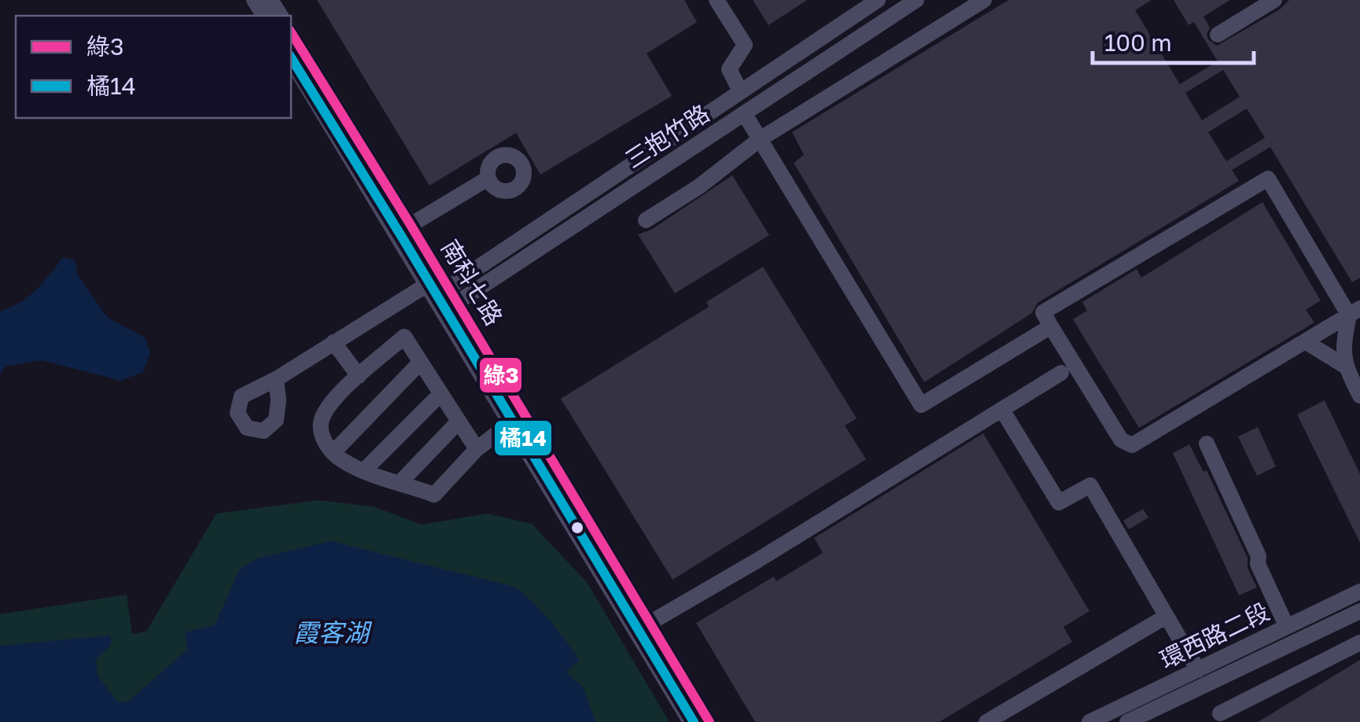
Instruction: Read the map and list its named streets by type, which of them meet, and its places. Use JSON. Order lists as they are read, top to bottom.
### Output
{
  "streets": {
    "street": ["三抱竹路", "南科七路", "環西路二段"]
  },
  "crossings": [
    ["三抱竹路", "南科七路"]
  ],
  "water": ["霞客湖"],
  "lines": ["transit line 綠3", "transit line 橘14"],
  "legend": ["綠3", "橘14"],
  "scale_bar": "100 m"
}
